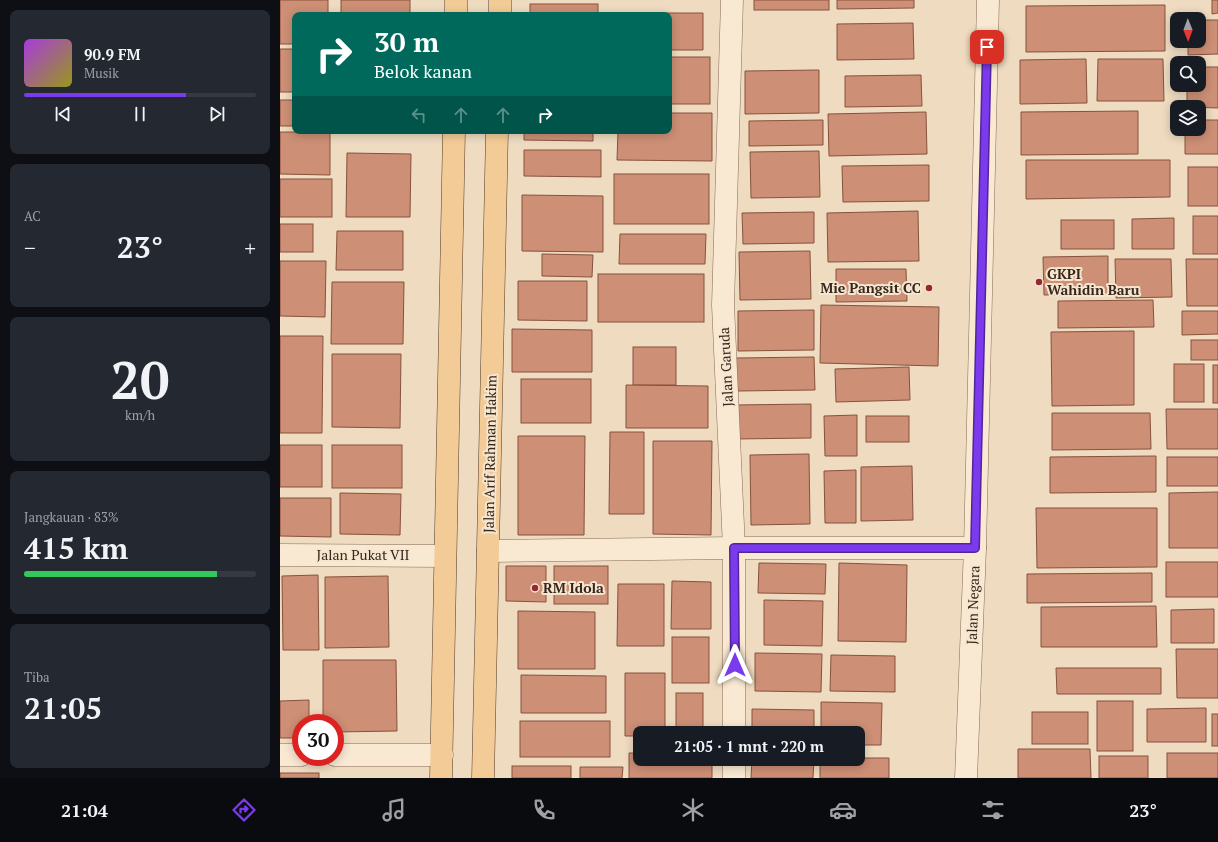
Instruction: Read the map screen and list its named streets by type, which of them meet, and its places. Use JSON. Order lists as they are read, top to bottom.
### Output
{
  "streets": {
    "main road": ["Jalan Arif Rahman Hakim"],
    "street": ["Jalan Garuda", "Jalan Pukat VII", "Jalan Negara"]
  },
  "places": ["GKPI Wahidin Baru", "Mie Pangsit CC", "RM Idola"],
  "north": "bottom",
  "page": {
    "turn": ["30 m", "Belok kanan"],
    "song": ["90.9 FM", "Musik"],
    "tile": [
      "AC",
      ["20", "km/h"],
      ["Jangkauan · 83%", "415 km"],
      ["Tiba", "21:05"]
    ],
    "heat": ["−", "23°", "+"],
    "limit": "30",
    "trip": "21:05 · 1 mnt · 220 m",
    "tabs": ["21:04", "23°"]
  }
}
